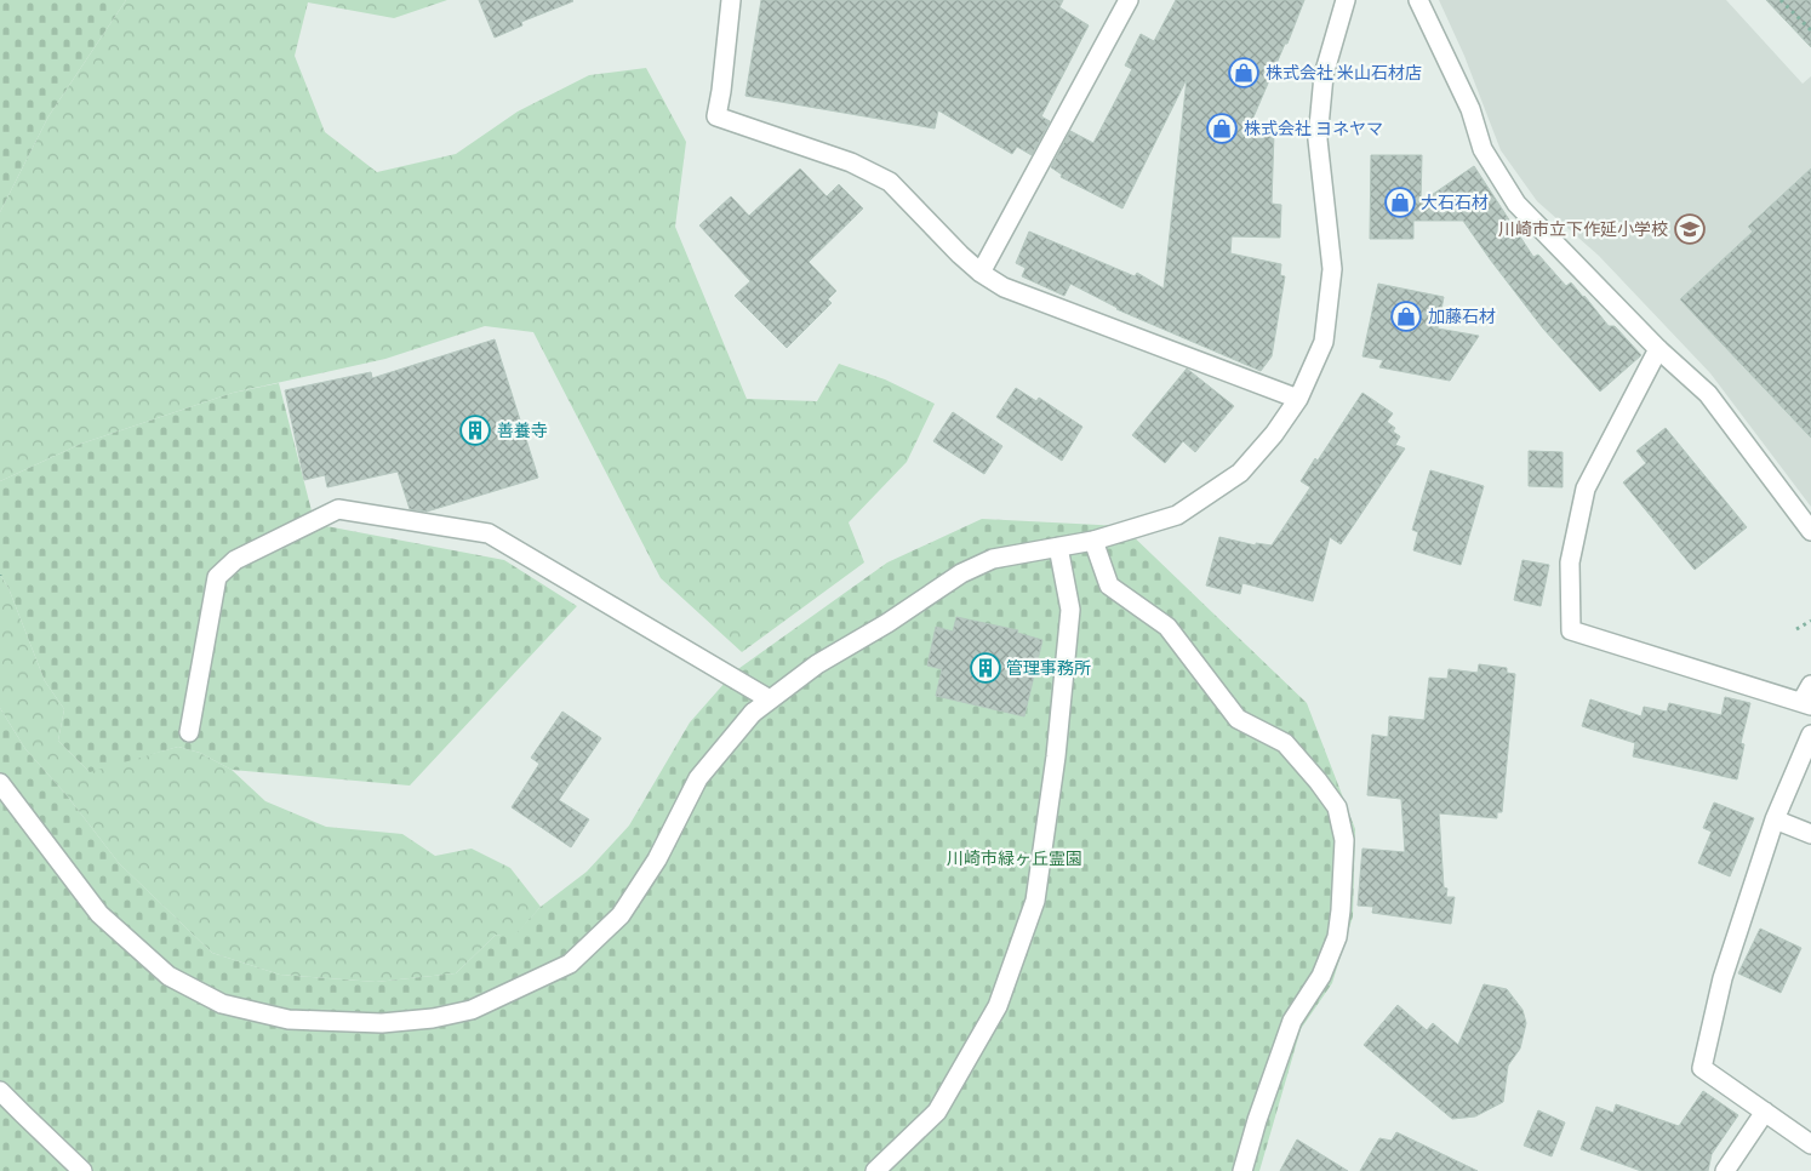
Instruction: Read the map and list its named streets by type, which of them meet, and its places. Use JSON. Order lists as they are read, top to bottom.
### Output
{
  "parks": ["川崎市緑ヶ丘霊園"],
  "places": {
    "shop": [
      "株式会社 米山石材店",
      "株式会社 ヨネヤマ",
      "大石石材",
      "加藤石材"
    ],
    "school or university": ["川崎市立下作延小学校"],
    "building": ["善養寺", "管理事務所"]
  }
}
